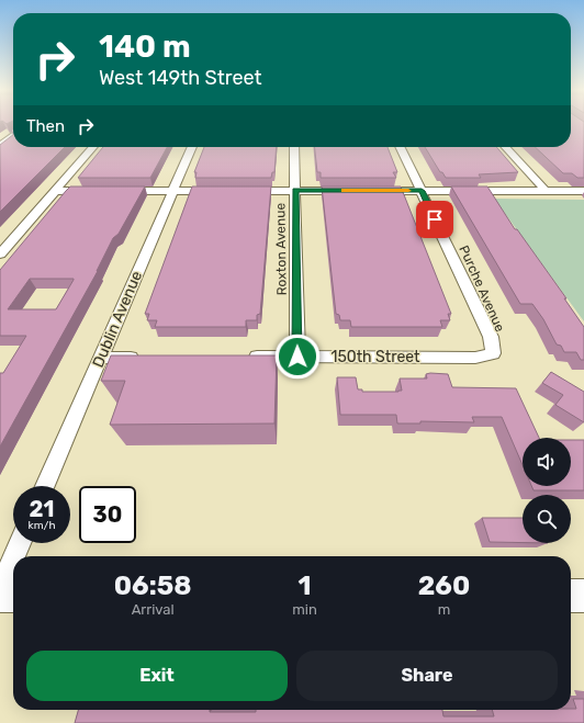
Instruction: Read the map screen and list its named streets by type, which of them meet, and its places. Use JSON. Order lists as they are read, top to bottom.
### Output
{
  "streets": {
    "street": [
      "Roxton Avenue",
      "Purche Avenue",
      "Dublin Avenue",
      "150th Street"
    ]
  },
  "crossings": [
    ["Roxton Avenue", "150th Street"],
    ["Purche Avenue", "150th Street"]
  ],
  "page": {
    "turn": ["140 m", "West 149th Street"],
    "then": "Then",
    "speed": "21 km/h",
    "limit": "30",
    "eta": [
      "06:58",
      "Arrival",
      "1",
      "min",
      "260",
      "m"
    ],
    "buttons": ["Exit", "Share"]
  }
}
